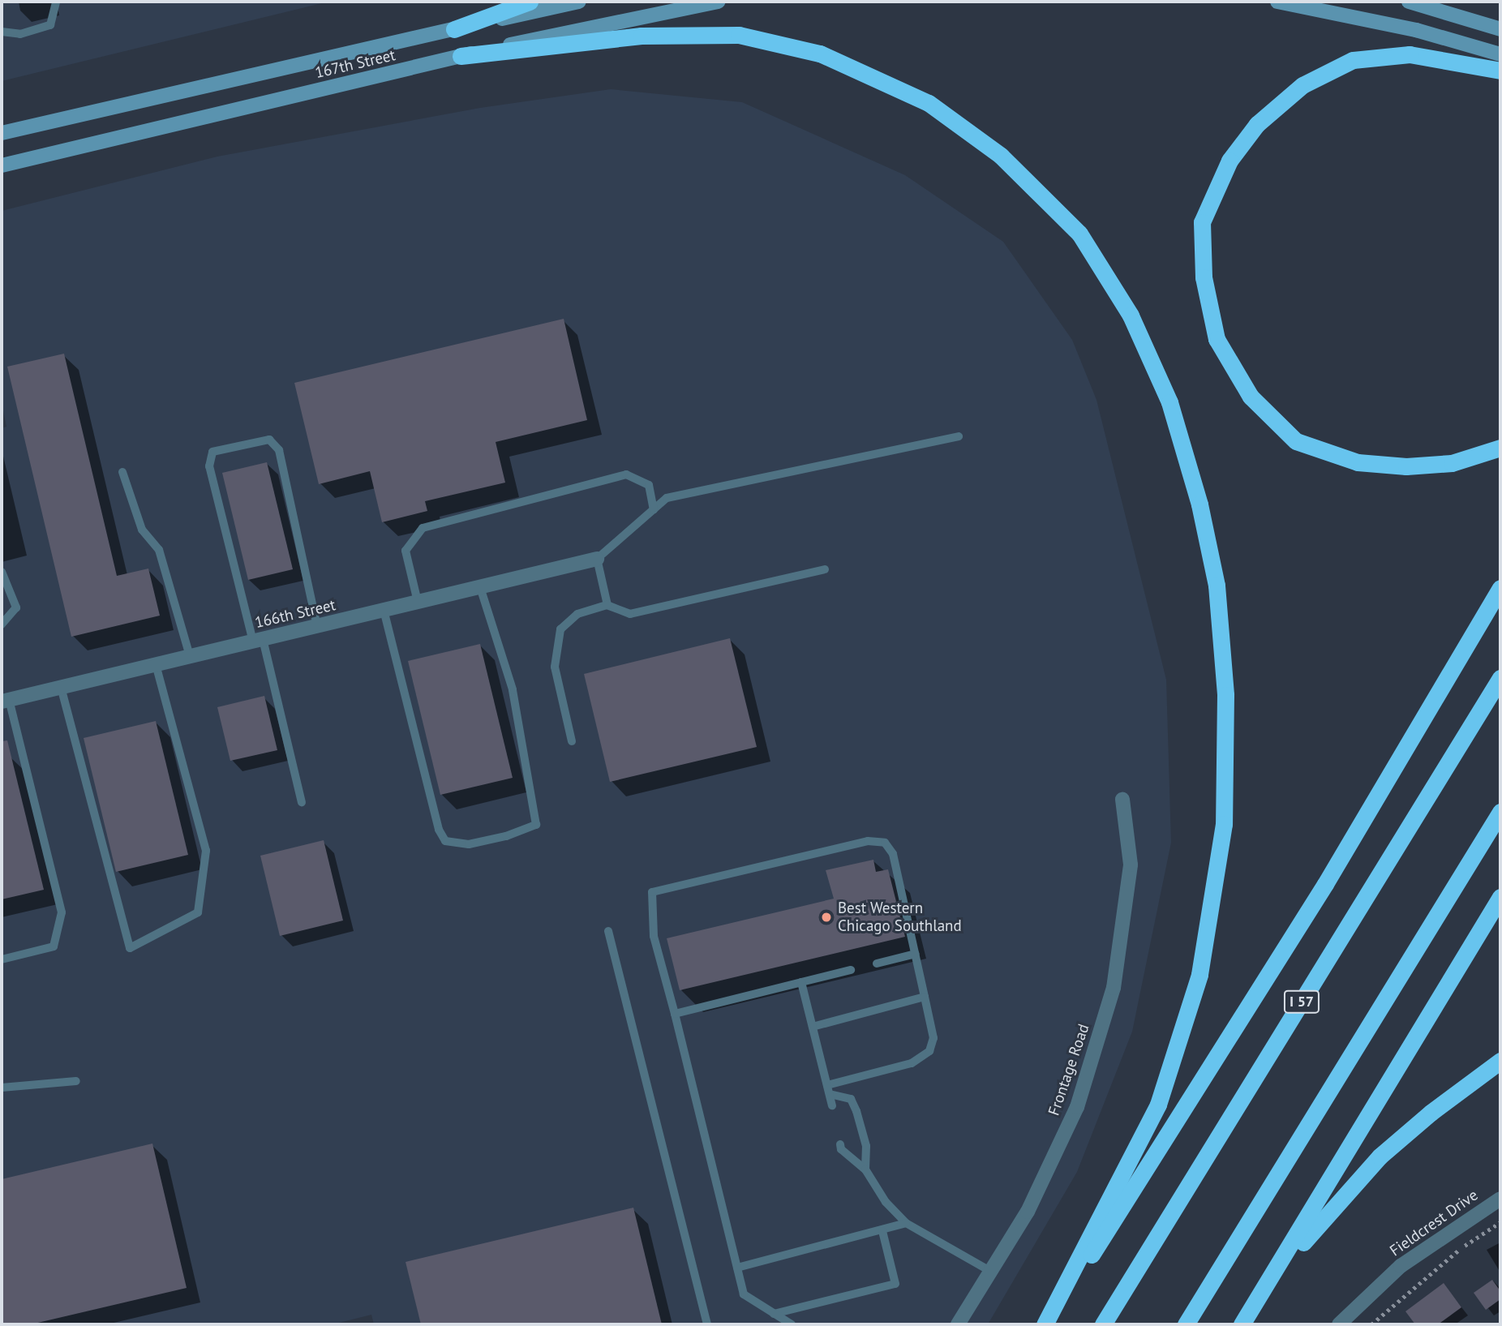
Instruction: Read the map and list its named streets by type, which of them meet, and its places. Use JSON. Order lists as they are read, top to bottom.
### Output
{
  "streets": {
    "highway": ["I 57"],
    "main road": ["167th Street"],
    "street": ["166th Street", "Frontage Road", "Fieldcrest Drive"]
  },
  "places": ["Best Western Chicago Southland"]
}
